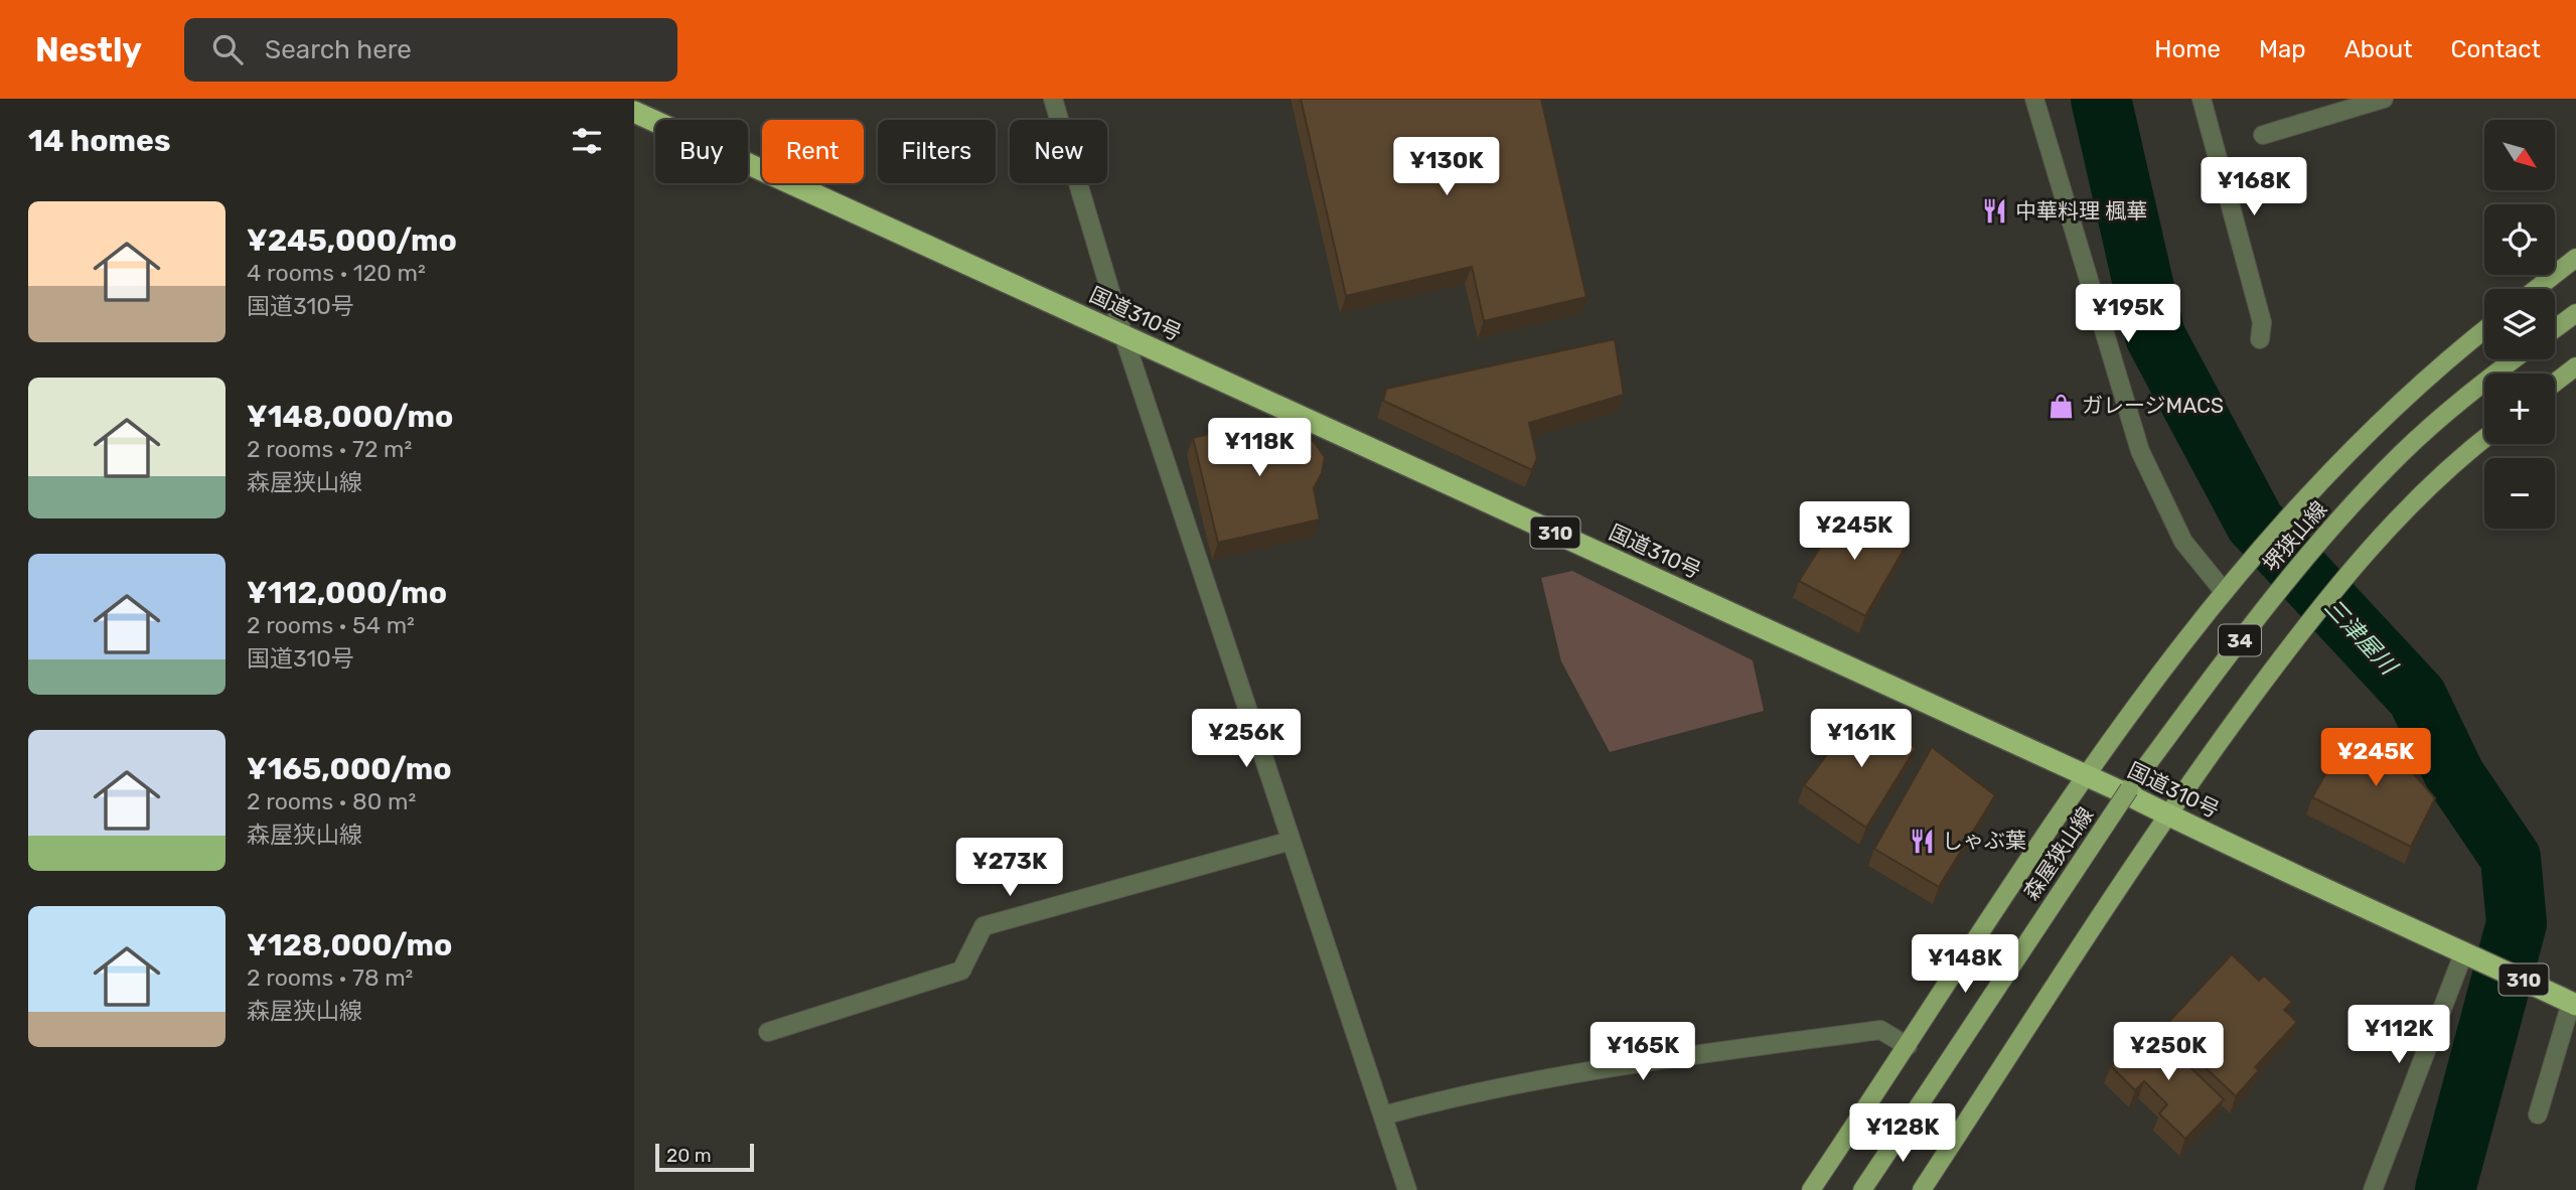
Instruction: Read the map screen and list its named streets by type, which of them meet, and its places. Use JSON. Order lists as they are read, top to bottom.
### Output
{
  "streets": {
    "highway": ["国道310号", "310"],
    "main road": ["堺狭山線", "34", "森屋狭山線"]
  },
  "crossings": [
    ["堺狭山線", "森屋狭山線"]
  ],
  "water": ["三津屋川"],
  "places": {
    "restaurant": ["中華料理 楓華", "しゃぶ葉"],
    "shop": ["ガレージMACS"]
  },
  "scale_bar": "20 m",
  "north": "bottom right",
  "page": {
    "header": "Nestly",
    "search": "Search here",
    "nav": [
      "Home",
      "Map",
      "About",
      "Contact"
    ],
    "heading": "14 homes",
    "map_buttons": ["+", "−"],
    "chip": [
      "Buy",
      "Rent",
      "Filters",
      "New"
    ],
    "price": [
      "¥130K",
      "¥168K",
      "¥195K",
      "¥118K",
      "¥245K",
      "¥256K",
      "¥161K",
      "¥245K",
      "¥273K",
      "¥148K",
      "¥112K",
      "¥165K",
      "¥250K",
      "¥128K"
    ],
    "list": [
      {
        "name": "¥245,000/mo",
        "note": "4 rooms · 120 m² · 国道310号"
      },
      {
        "name": "¥148,000/mo",
        "note": "2 rooms · 72 m² · 森屋狭山線"
      },
      {
        "name": "¥112,000/mo",
        "note": "2 rooms · 54 m² · 国道310号"
      },
      {
        "name": "¥165,000/mo",
        "note": "2 rooms · 80 m² · 森屋狭山線"
      },
      {
        "name": "¥128,000/mo",
        "note": "2 rooms · 78 m² · 森屋狭山線"
      }
    ],
    "scale": "20 m"
  }
}
